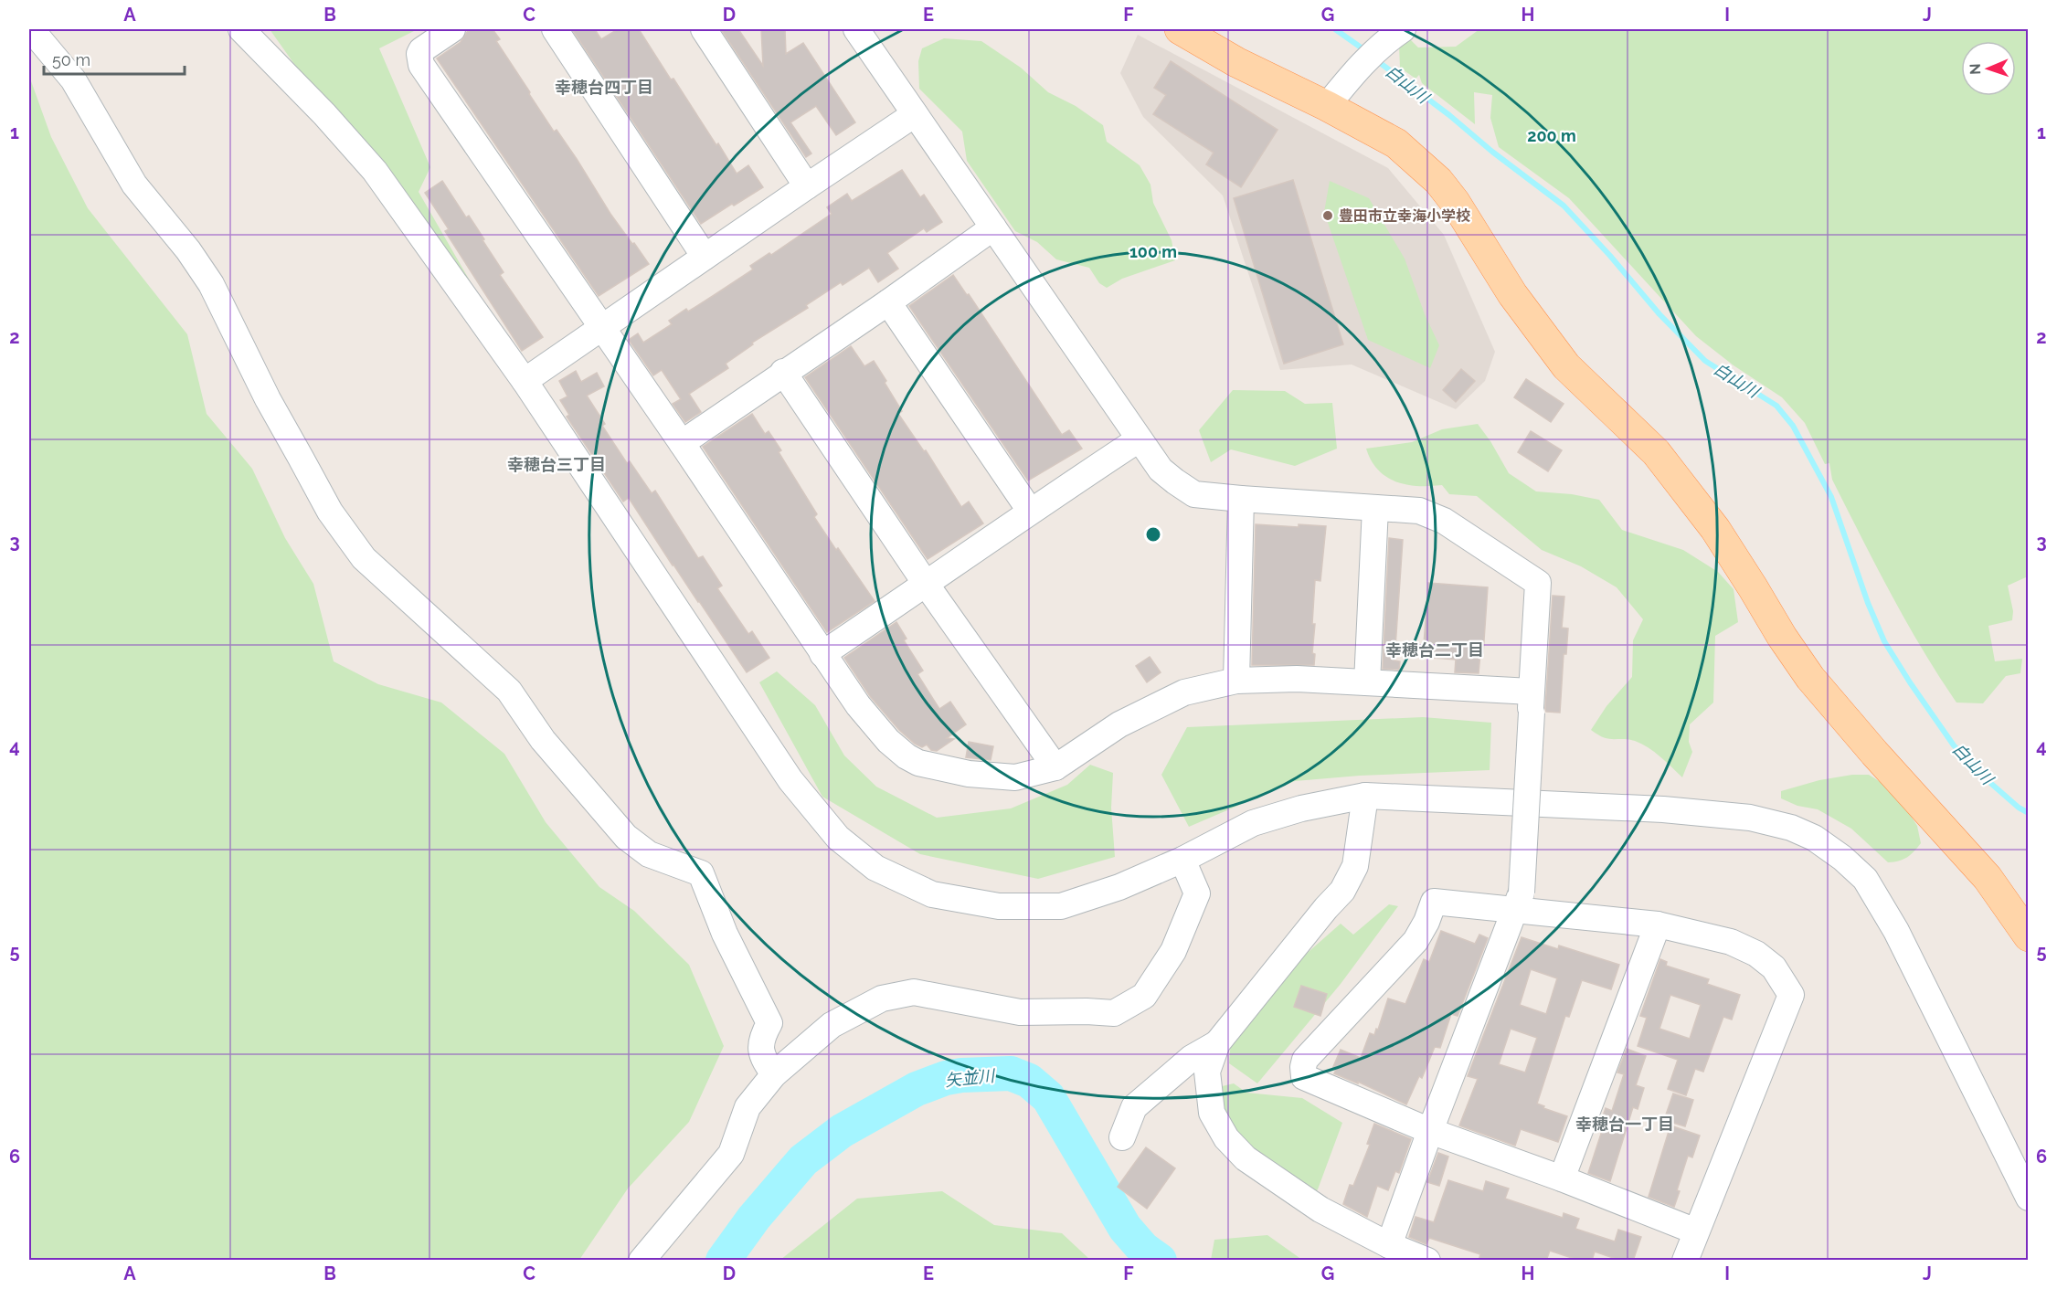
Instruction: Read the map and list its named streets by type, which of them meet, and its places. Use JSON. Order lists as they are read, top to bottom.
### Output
{
  "districts": [
    "幸穂台四丁目",
    "幸穂台三丁目",
    "幸穂台二丁目",
    "幸穂台一丁目"
  ],
  "water": ["白山川", "矢並川"],
  "places": ["豊田市立幸海小学校"],
  "scale_bar": "50 m",
  "north": "left",
  "grid": {
    "columns": [
      "A",
      "B",
      "C",
      "D",
      "E",
      "F",
      "G",
      "H",
      "I",
      "J"
    ],
    "rows": [
      "1",
      "2",
      "3",
      "4",
      "5",
      "6"
    ]
  },
  "rings": ["200 m", "100 m"]
}
